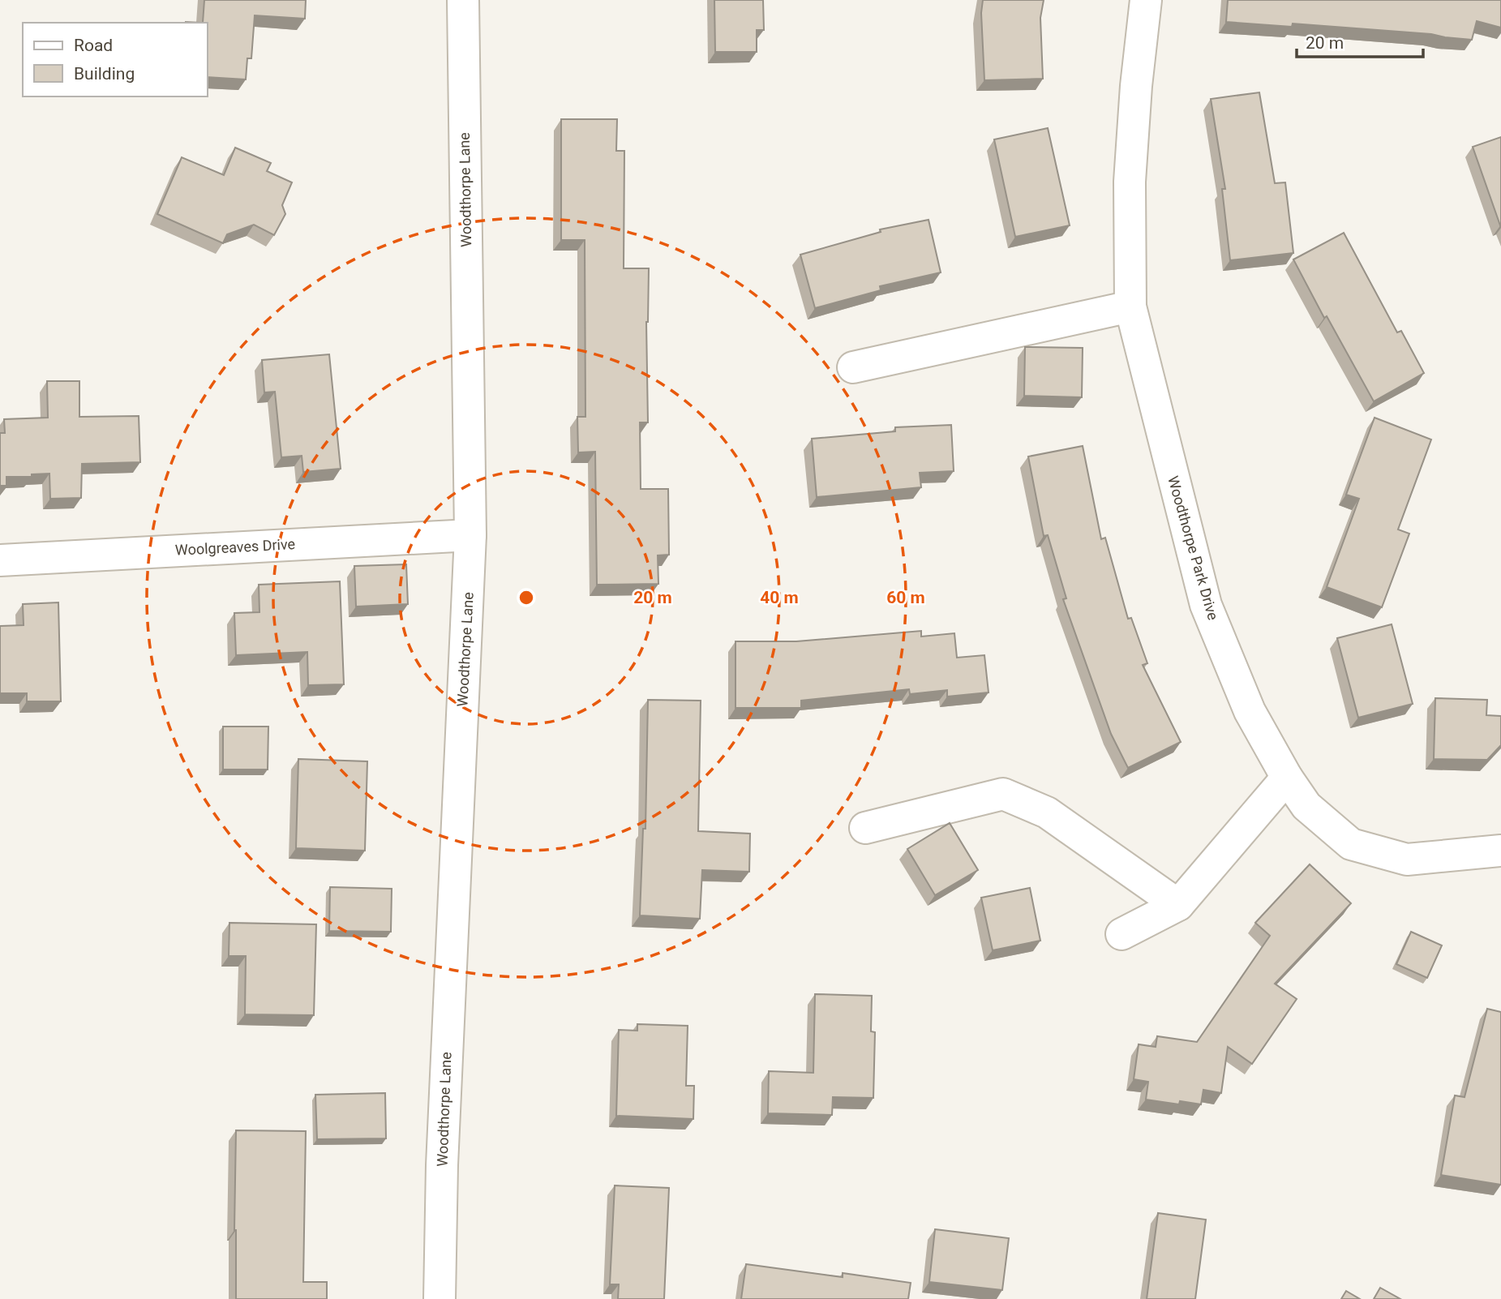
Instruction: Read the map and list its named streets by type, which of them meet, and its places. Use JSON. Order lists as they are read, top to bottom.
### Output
{
  "streets": {
    "street": ["Woodthorpe Lane", "Woolgreaves Drive", "Woodthorpe Park Drive"]
  },
  "crossings": [
    ["Woodthorpe Lane", "Woolgreaves Drive"]
  ],
  "legend": ["Road", "Building"],
  "scale_bar": "20 m",
  "rings": ["20 m", "40 m", "60 m"]
}
